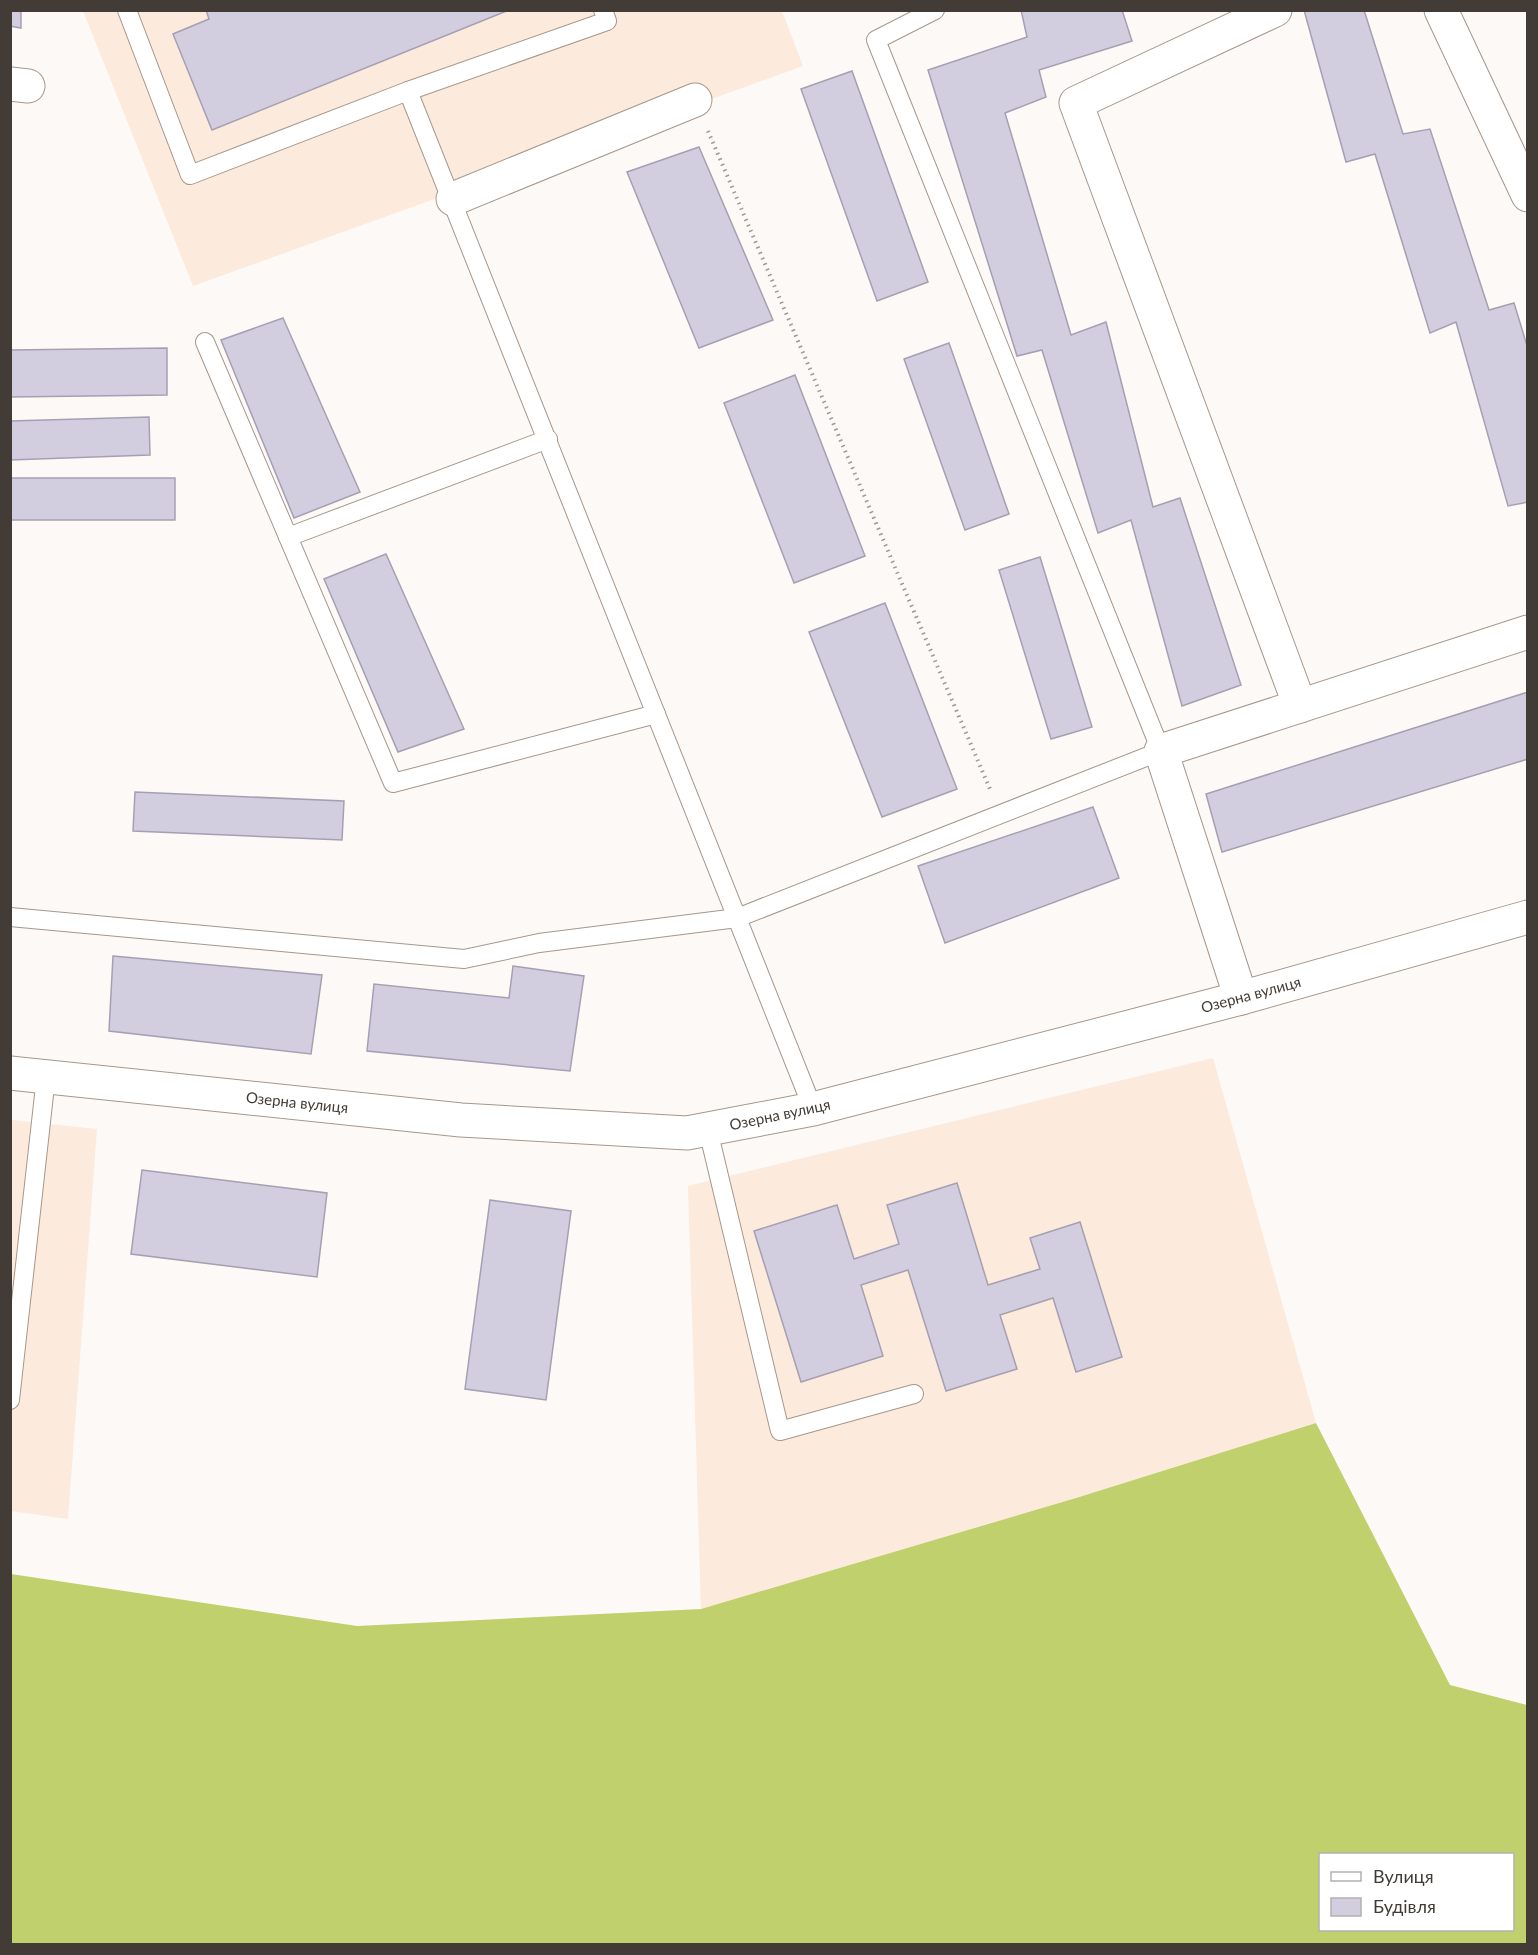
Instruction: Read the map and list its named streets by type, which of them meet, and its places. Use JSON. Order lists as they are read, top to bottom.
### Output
{
  "streets": {
    "street": ["Озерна вулиця"]
  },
  "legend": ["Вулиця", "Будівля"]
}
